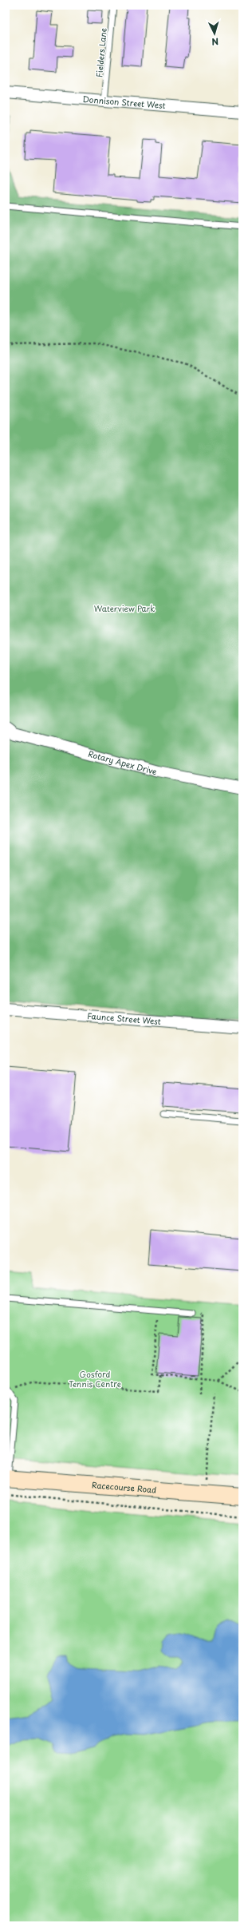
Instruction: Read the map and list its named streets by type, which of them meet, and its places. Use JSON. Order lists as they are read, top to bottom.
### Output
{
  "streets": {
    "main road": ["Racecourse Road"],
    "street": ["Donnison Street West", "Rotary Apex Drive", "Faunce Street West"],
    "lane": ["Fielders Lane"]
  },
  "crossings": [
    ["Fielders Lane", "Donnison Street West"]
  ],
  "parks": ["Waterview Park", "Gosford Tennis Centre"],
  "north": "bottom"
}
